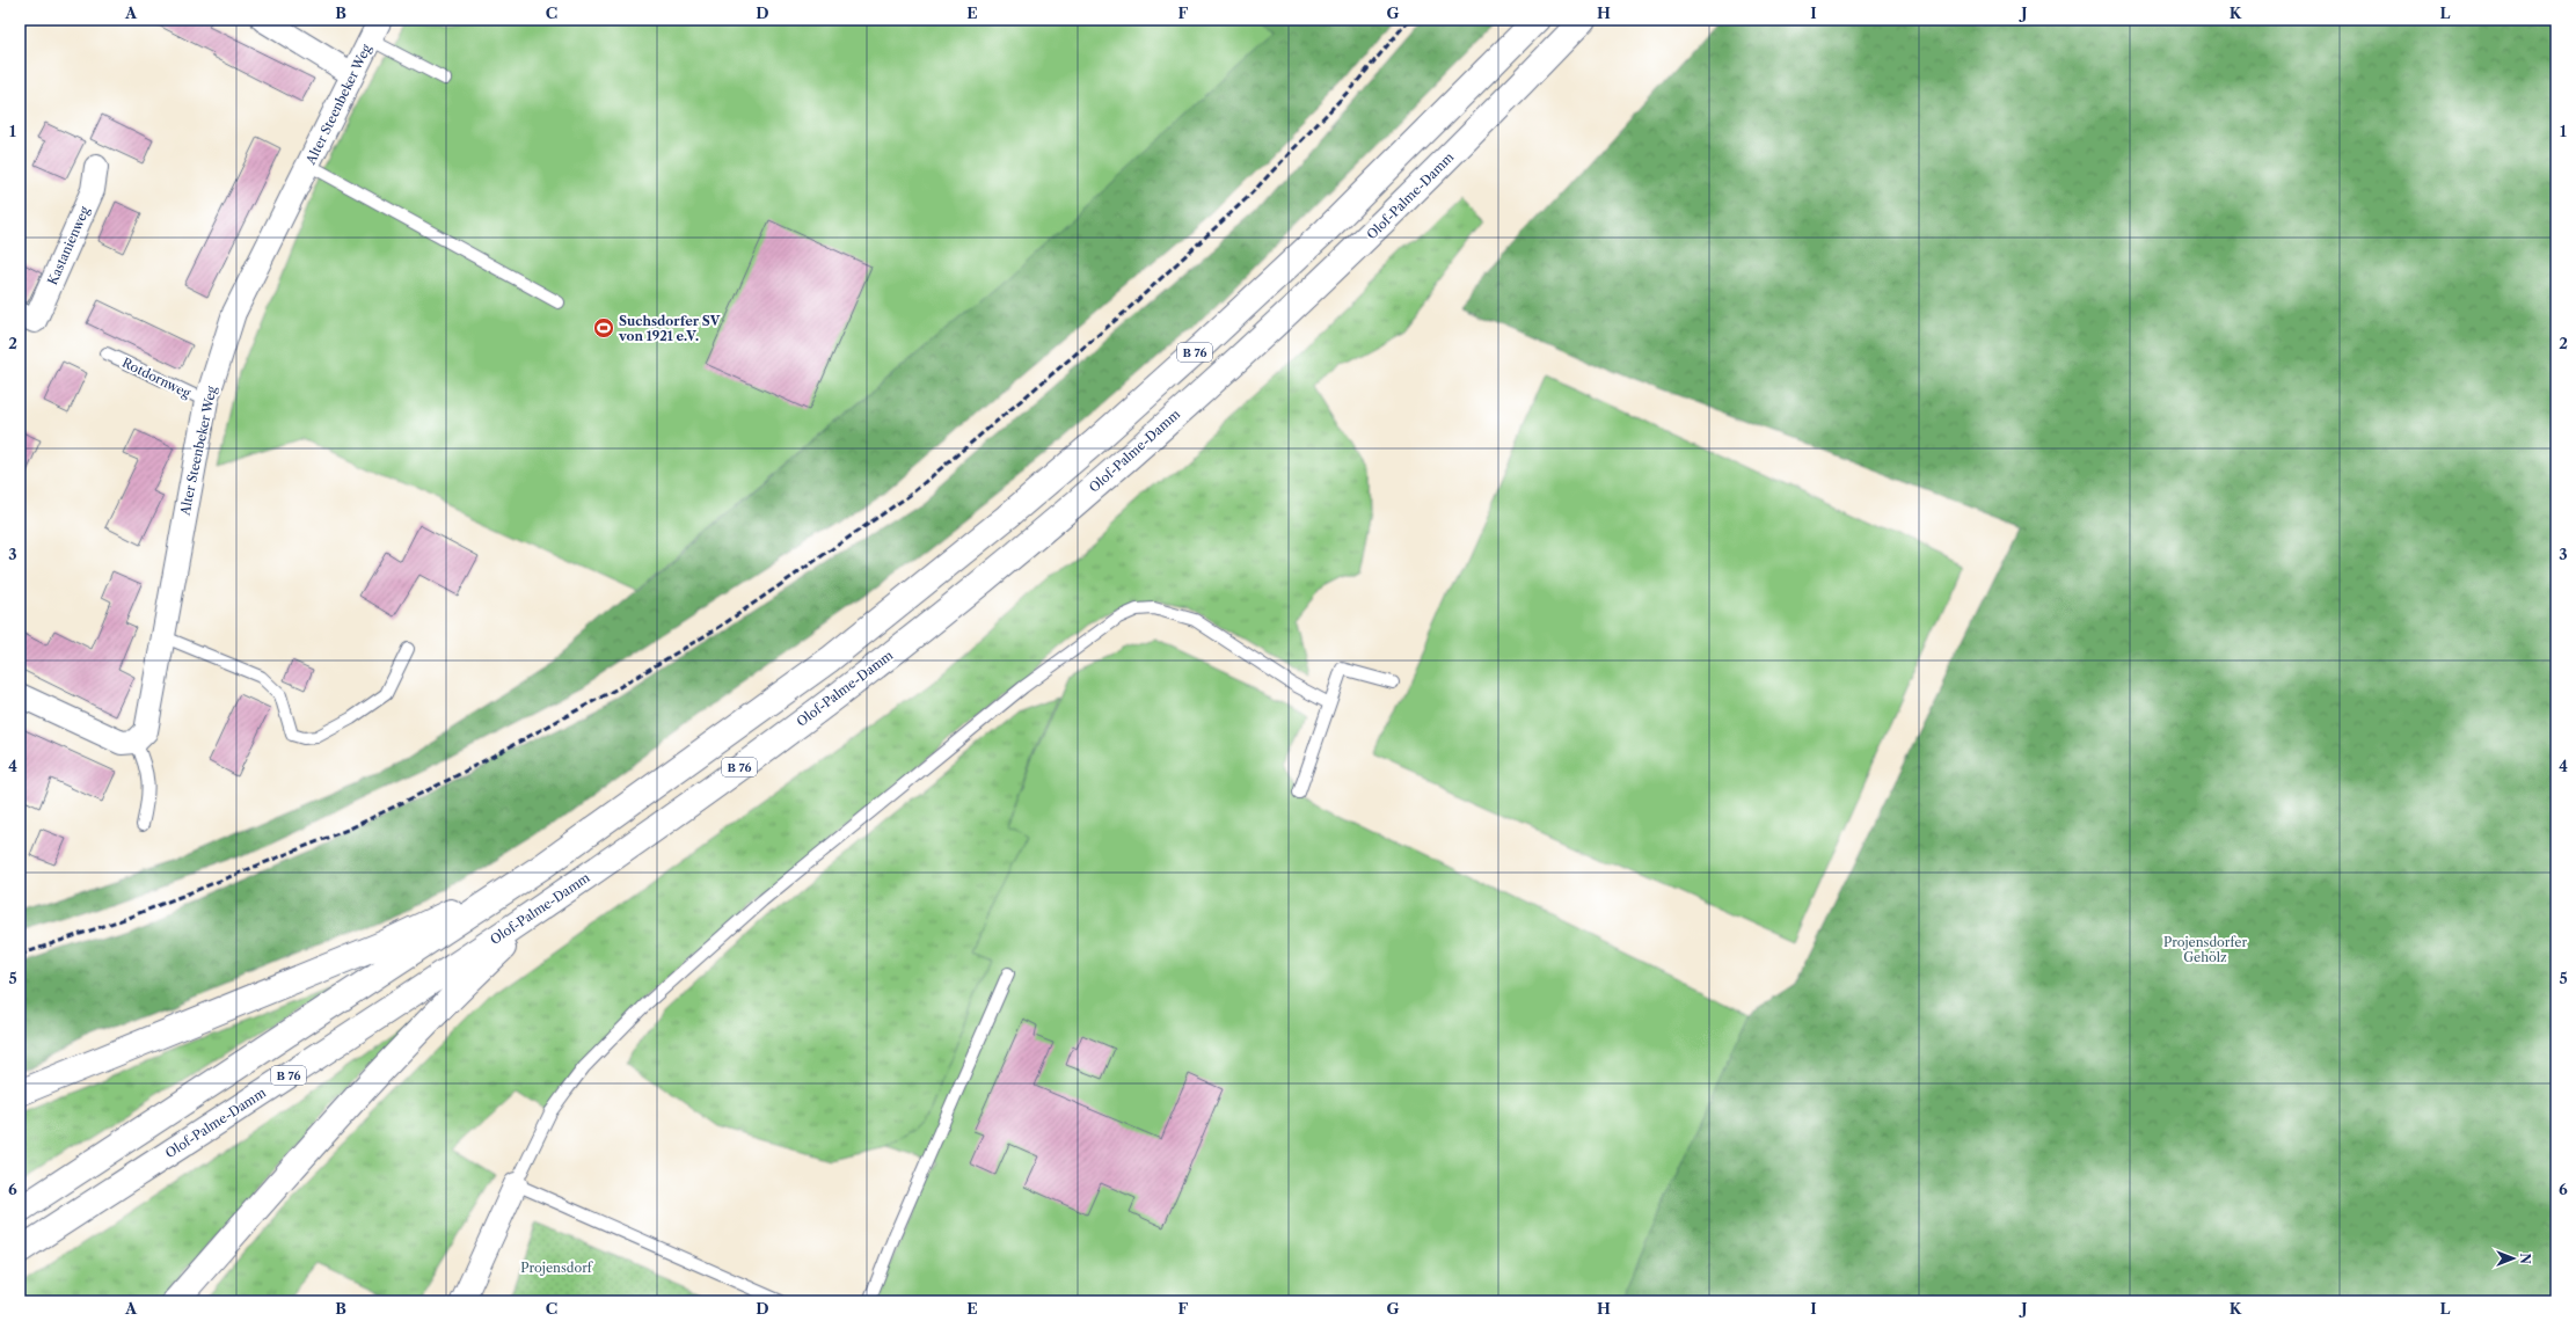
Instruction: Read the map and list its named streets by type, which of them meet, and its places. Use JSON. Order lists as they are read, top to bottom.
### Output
{
  "streets": {
    "highway": ["Olof-Palme-Damm", "B 76"],
    "street": ["Alter Steenbeker Weg", "Kastanienweg"],
    "lane": ["Rotdornweg"]
  },
  "crossings": [
    ["Alter Steenbeker Weg", "Rotdornweg"]
  ],
  "parks": ["Projensdorfer Gehölz", "Projensdorf"],
  "places": {
    "sports": ["Suchsdorfer SV von 1921 e.V."]
  },
  "north": "right",
  "grid": {
    "columns": [
      "A",
      "B",
      "C",
      "D",
      "E",
      "F",
      "G",
      "H",
      "I",
      "J",
      "K",
      "L"
    ],
    "rows": [
      "1",
      "2",
      "3",
      "4",
      "5",
      "6"
    ]
  }
}
